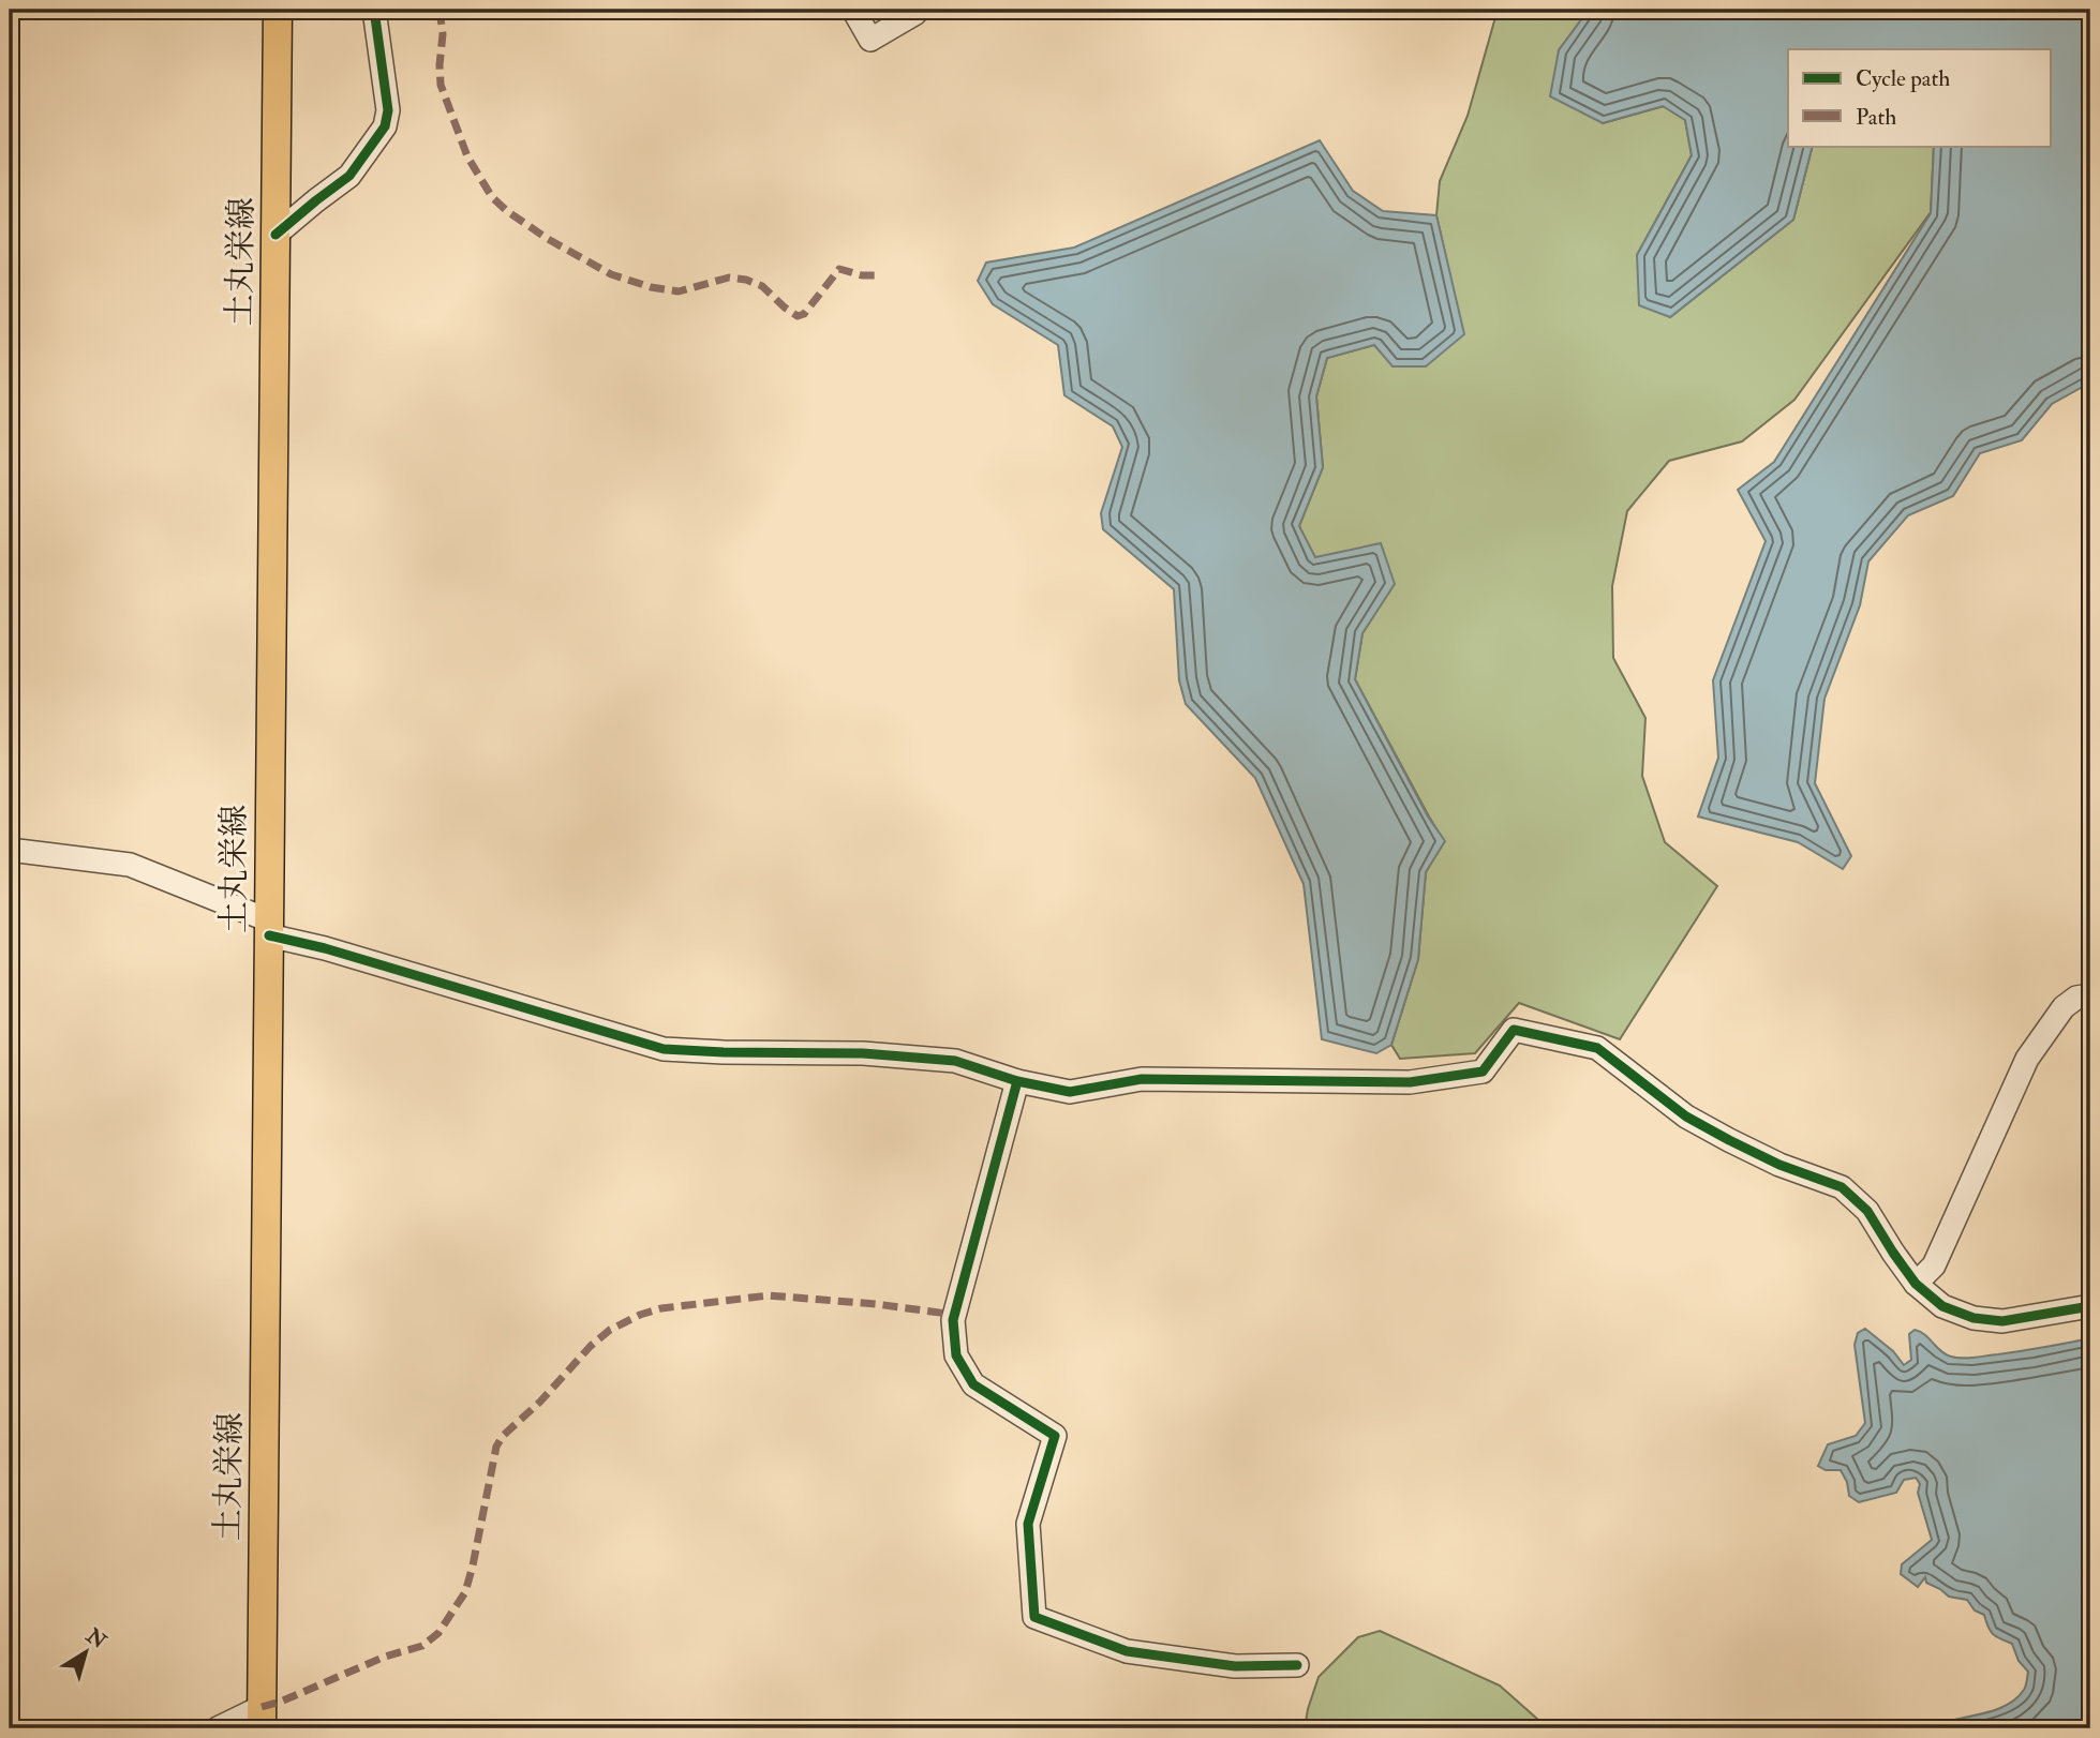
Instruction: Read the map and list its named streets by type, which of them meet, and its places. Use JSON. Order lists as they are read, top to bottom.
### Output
{
  "streets": {
    "main road": ["土丸栄線"]
  },
  "legend": ["Cycle path", "Path"],
  "north": "top right"
}
